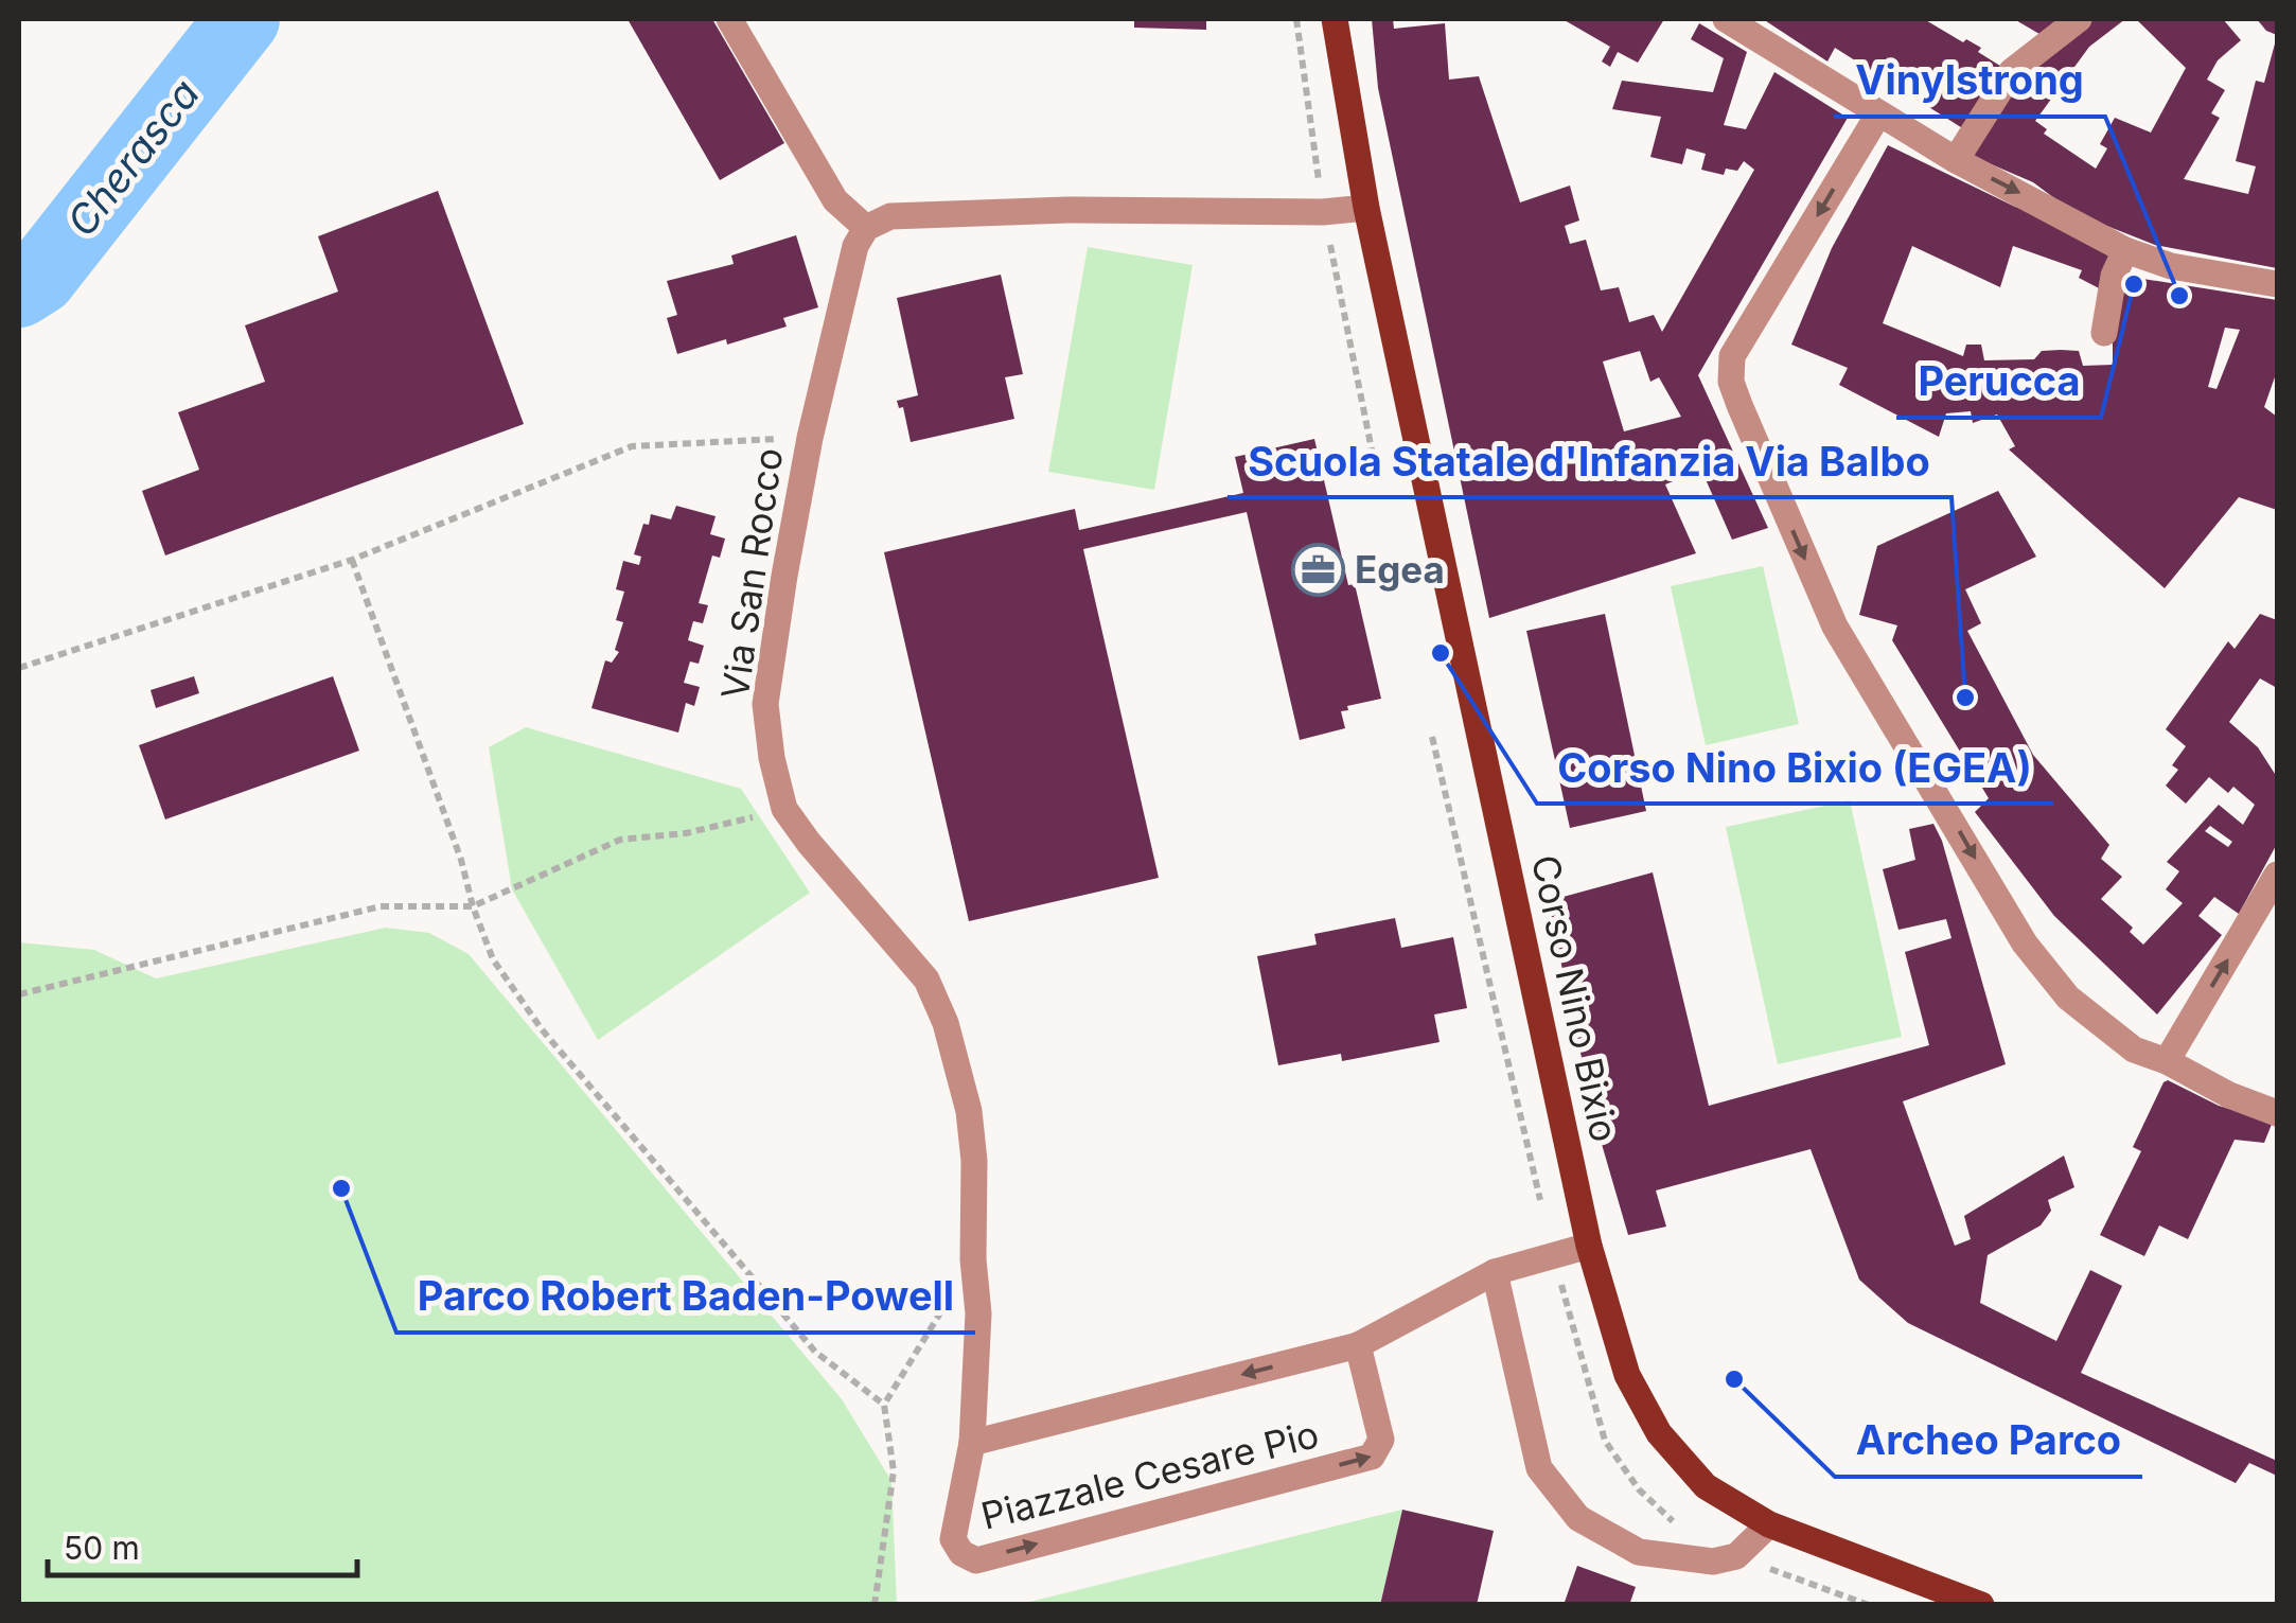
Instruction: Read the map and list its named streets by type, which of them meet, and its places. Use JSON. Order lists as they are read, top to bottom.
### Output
{
  "streets": {
    "main road": ["Corso Nino Bixio"],
    "street": ["Via San Rocco", "Piazzale Cesare Pio"]
  },
  "crossings": [
    ["Via San Rocco", "Piazzale Cesare Pio"],
    ["Corso Nino Bixio", "Piazzale Cesare Pio"]
  ],
  "water": ["Cherasca"],
  "places": {
    "other": [
      "Perucca",
      "Vinylstrong",
      "Corso Nino Bixio (EGEA)",
      "Scuola Statale d'Infanzia Via Balbo",
      "Parco Robert Baden-Powell",
      "Archeo Parco"
    ],
    "office": ["Egea"]
  },
  "scale_bar": "50 m"
}
